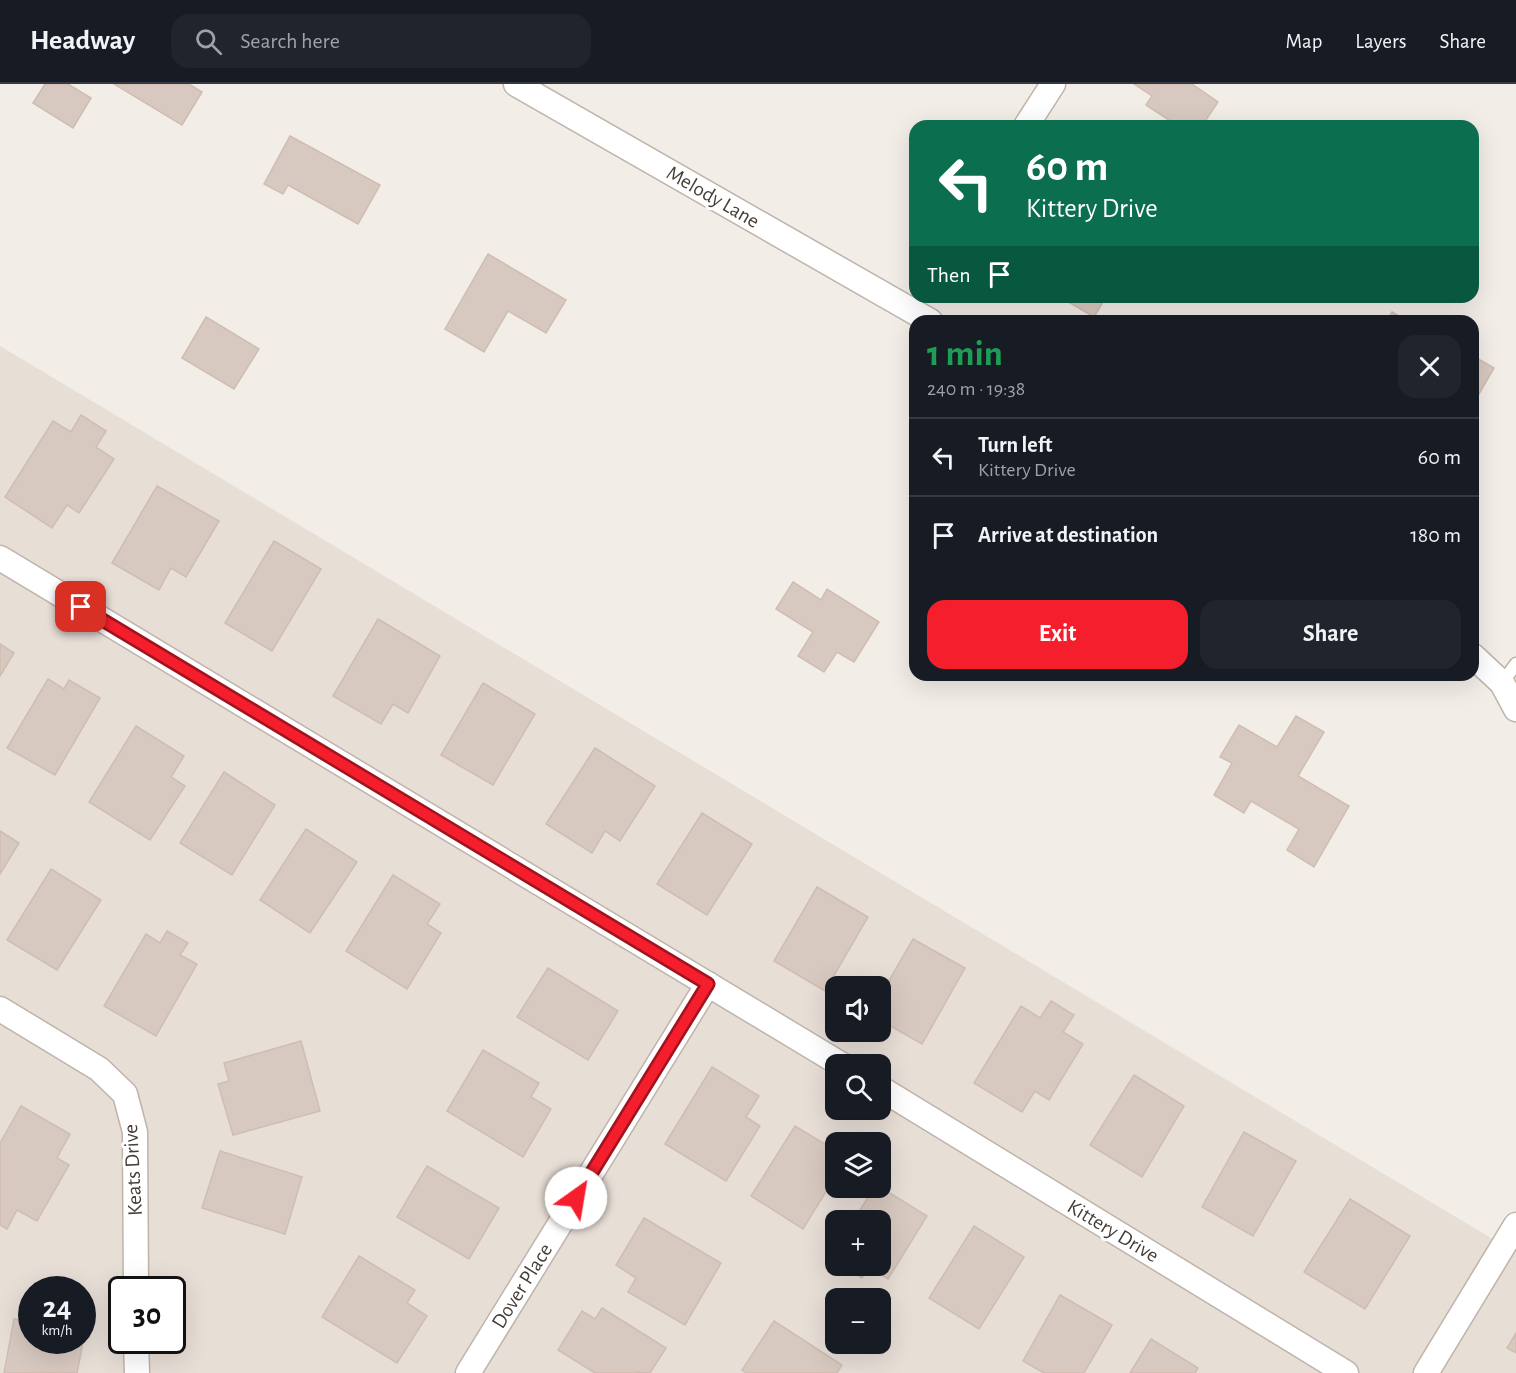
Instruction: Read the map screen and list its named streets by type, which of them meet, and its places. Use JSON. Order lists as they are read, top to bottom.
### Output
{
  "streets": {
    "street": [
      "Melody Lane",
      "Keats Drive",
      "Kittery Drive",
      "Dover Place"
    ]
  },
  "page": {
    "header": "Headway",
    "search": "Search here",
    "nav": ["Map", "Layers", "Share"],
    "turn": ["60 m", "Kittery Drive"],
    "then": "Then",
    "heading": ["1 min", "240 m · 19:38"],
    "list": [
      {
        "name": "Turn left",
        "note": "Kittery Drive",
        "value": "60 m"
      },
      {
        "name": "Arrive at destination",
        "value": "180 m"
      }
    ],
    "buttons": ["Exit", "Share"],
    "map_buttons": ["+", "−"],
    "speed": "24 km/h",
    "limit": "30"
  }
}
